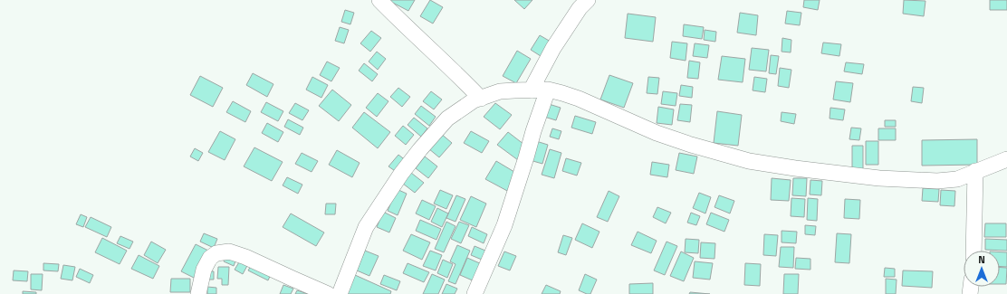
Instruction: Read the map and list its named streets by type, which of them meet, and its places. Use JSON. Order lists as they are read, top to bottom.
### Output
{
  "north": "top"
}
